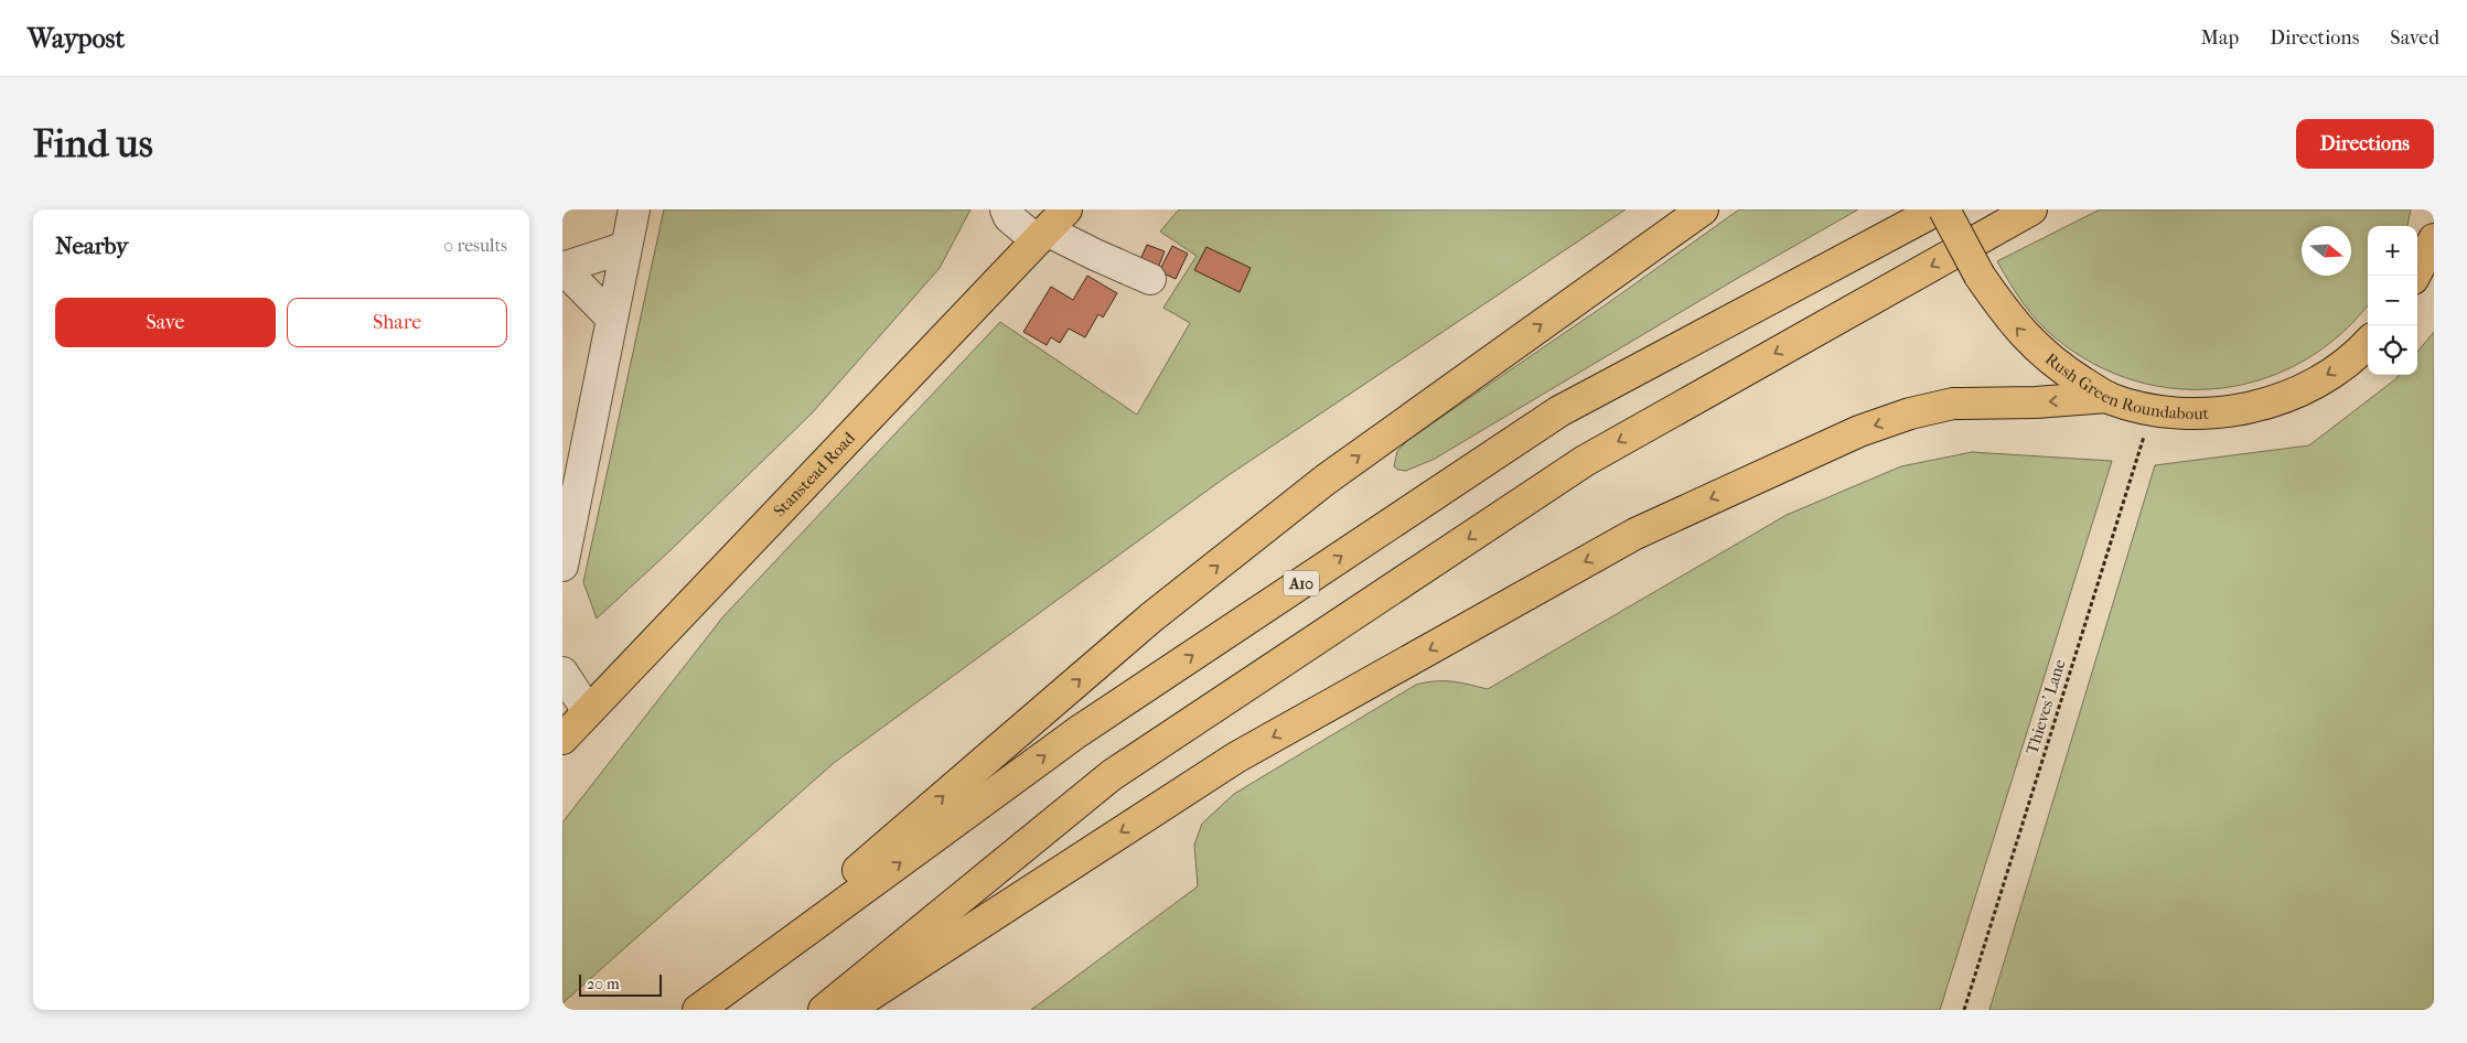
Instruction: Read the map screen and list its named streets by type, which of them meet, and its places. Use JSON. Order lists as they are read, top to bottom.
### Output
{
  "streets": {
    "main road": ["Rush Green Roundabout", "Stanstead Road", "A10"],
    "path": ["Thieves' Lane"]
  },
  "crossings": [
    ["Rush Green Roundabout", "Thieves' Lane"]
  ],
  "one_way": ["Rush Green Roundabout"],
  "scale_bar": "20 m",
  "north": "right",
  "page": {
    "header": "Waypost",
    "nav": ["Map", "Directions", "Saved"],
    "buttons": [
      "Directions",
      ["Save", "Share"]
    ],
    "title": "Find us",
    "heading": ["Nearby", "0 results"],
    "map_buttons": ["+", "−"],
    "scale": "20 m"
  }
}
